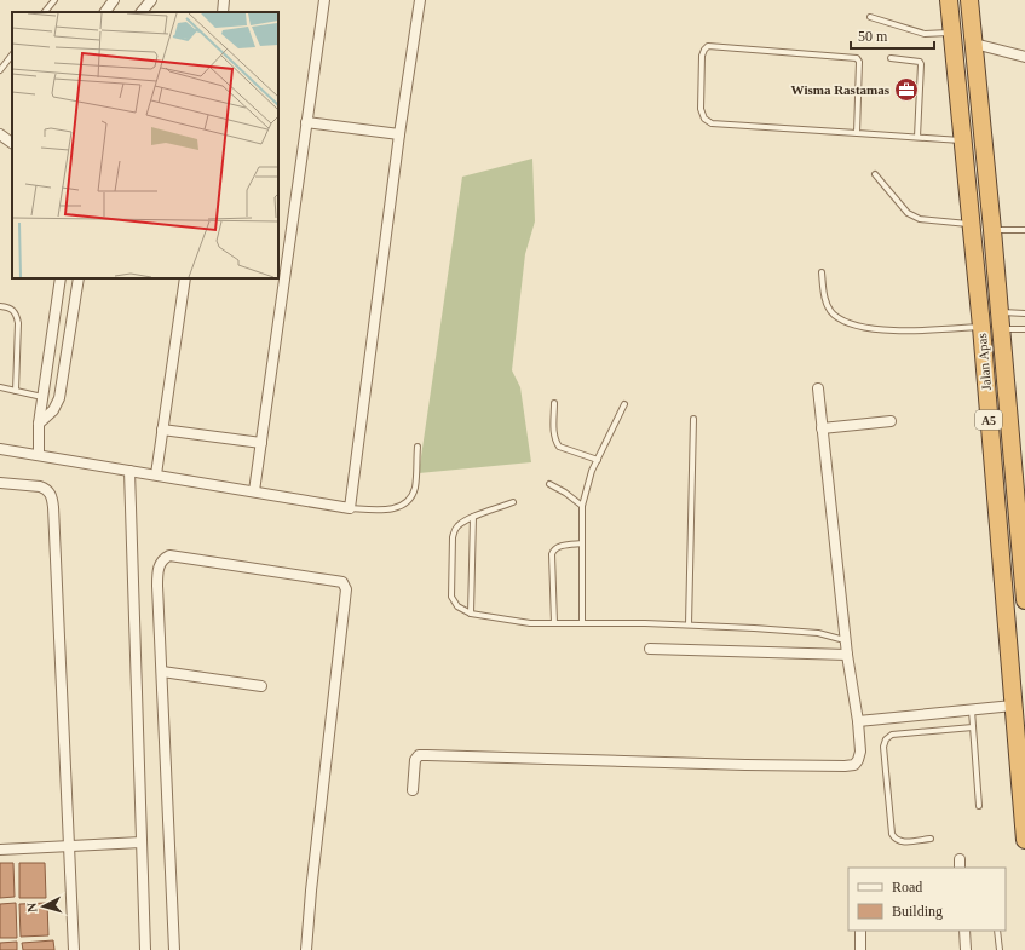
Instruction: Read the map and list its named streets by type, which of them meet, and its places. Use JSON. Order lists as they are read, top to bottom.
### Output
{
  "streets": {
    "highway": ["Jalan Apas", "A5"]
  },
  "places": {
    "office": ["Wisma Rastamas"]
  },
  "legend": ["Road", "Building"],
  "scale_bar": "50 m",
  "north": "left"
}
